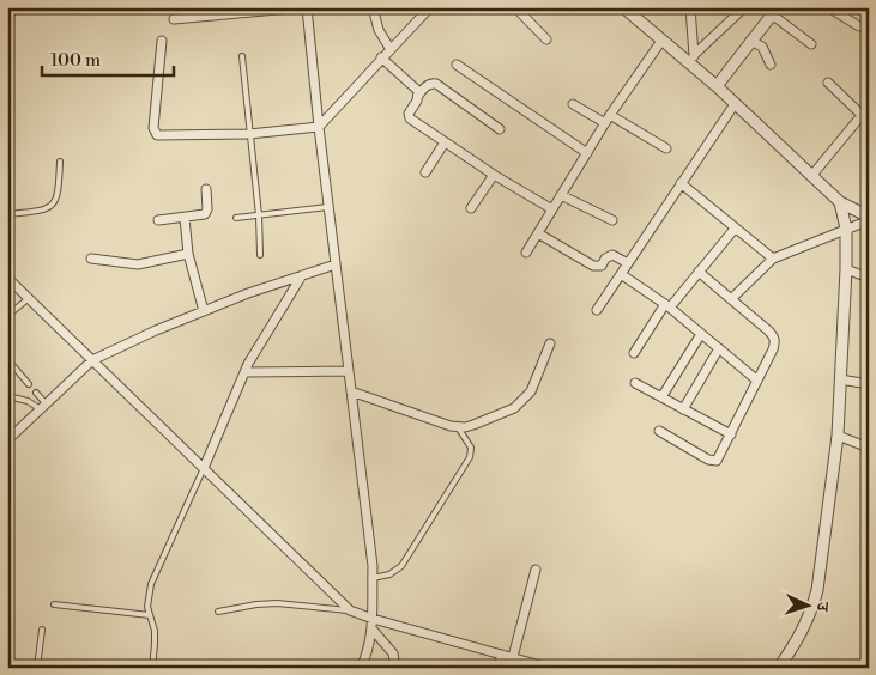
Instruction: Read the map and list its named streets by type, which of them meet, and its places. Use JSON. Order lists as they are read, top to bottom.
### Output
{
  "scale_bar": "100 m",
  "north": "right"
}
